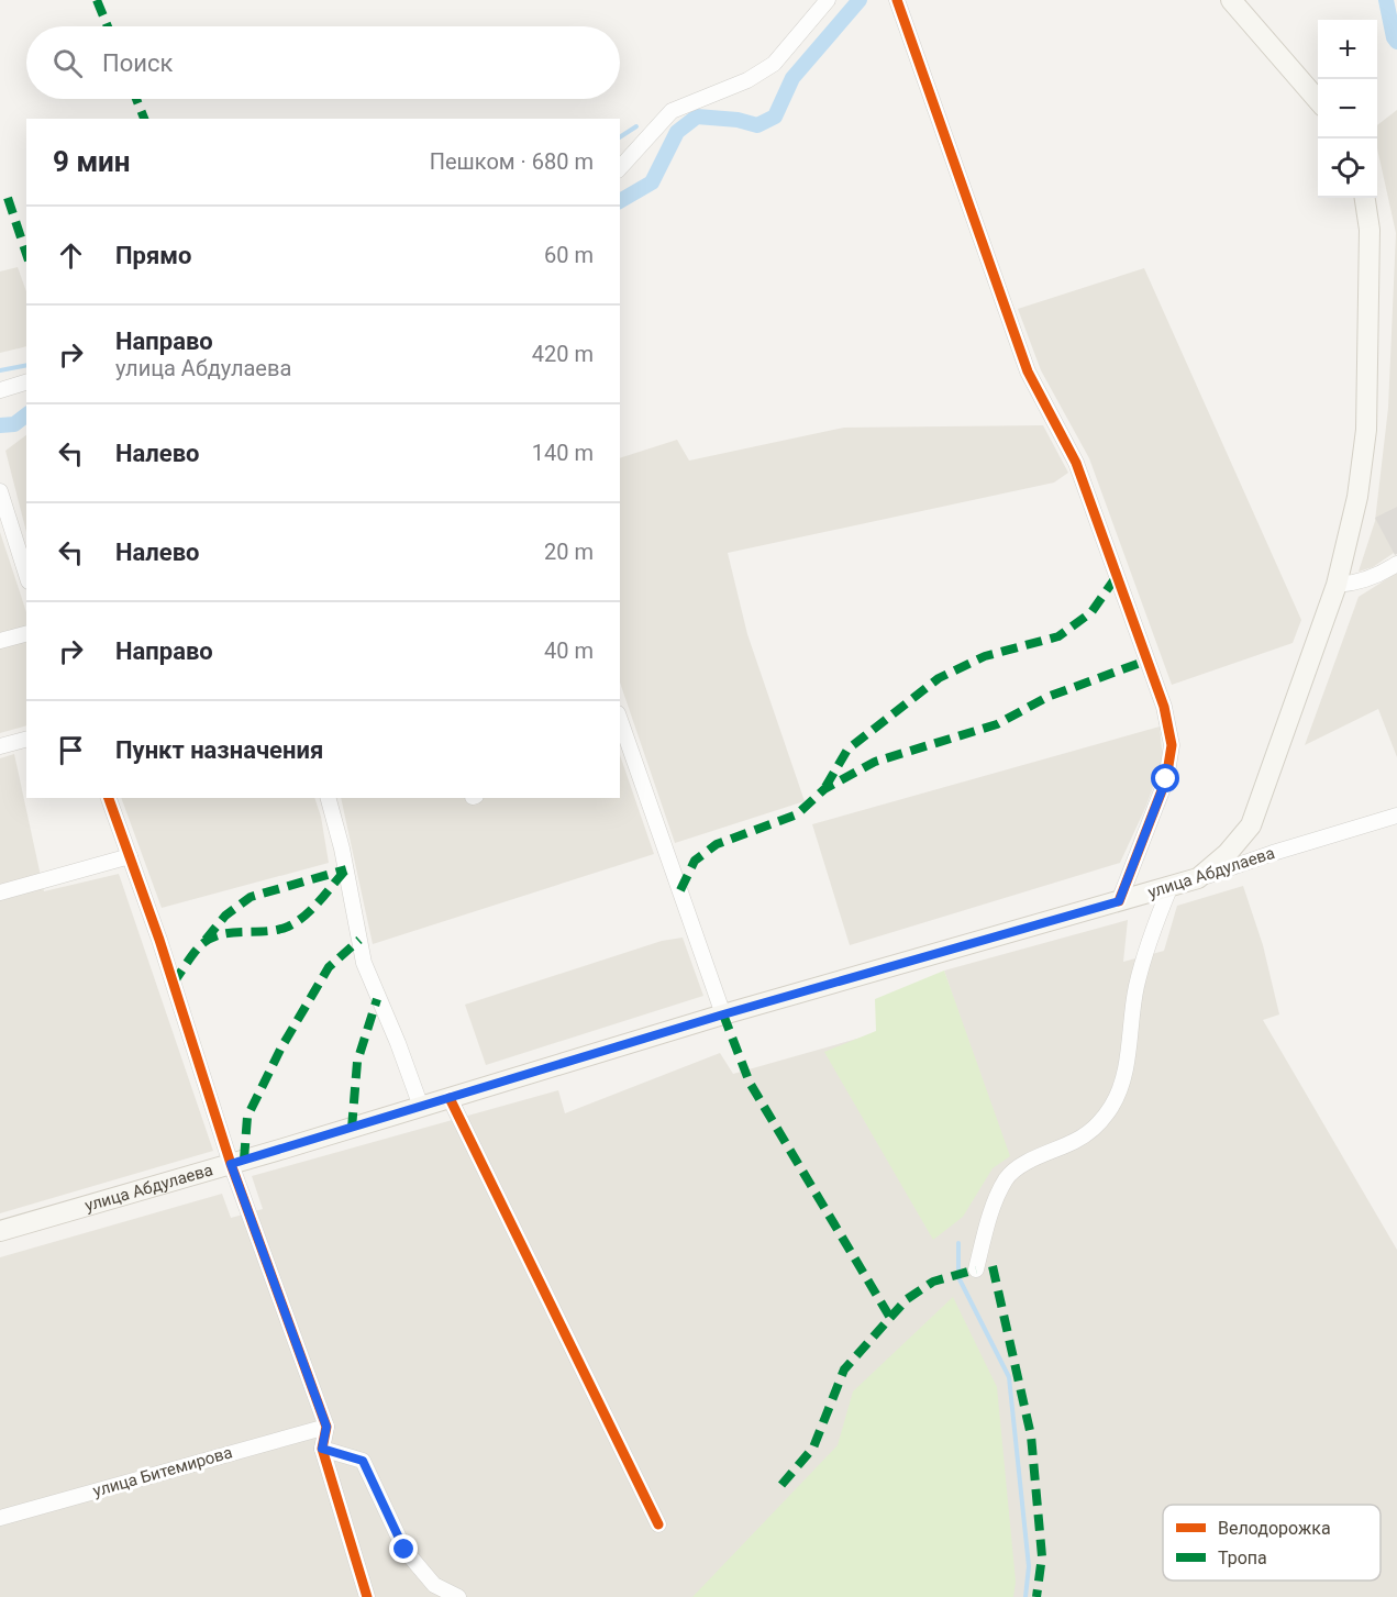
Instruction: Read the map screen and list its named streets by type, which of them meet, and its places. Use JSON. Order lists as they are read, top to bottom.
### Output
{
  "streets": {
    "main road": ["улица Абдулаева"],
    "street": ["улица Битемирова"]
  },
  "legend": ["Велодорожка", "Тропа"],
  "page": {
    "map_buttons": ["+", "−"],
    "search": "Поиск",
    "heading": ["9 мин", "Пешком · 680 m"],
    "list": [
      ["Прямо", "60 m"],
      ["Направо", "улица Абдулаева", "420 m"],
      ["Налево", "140 m"],
      ["Налево", "20 m"],
      ["Направо", "40 m"],
      "Пункт назначения"
    ]
  }
}
